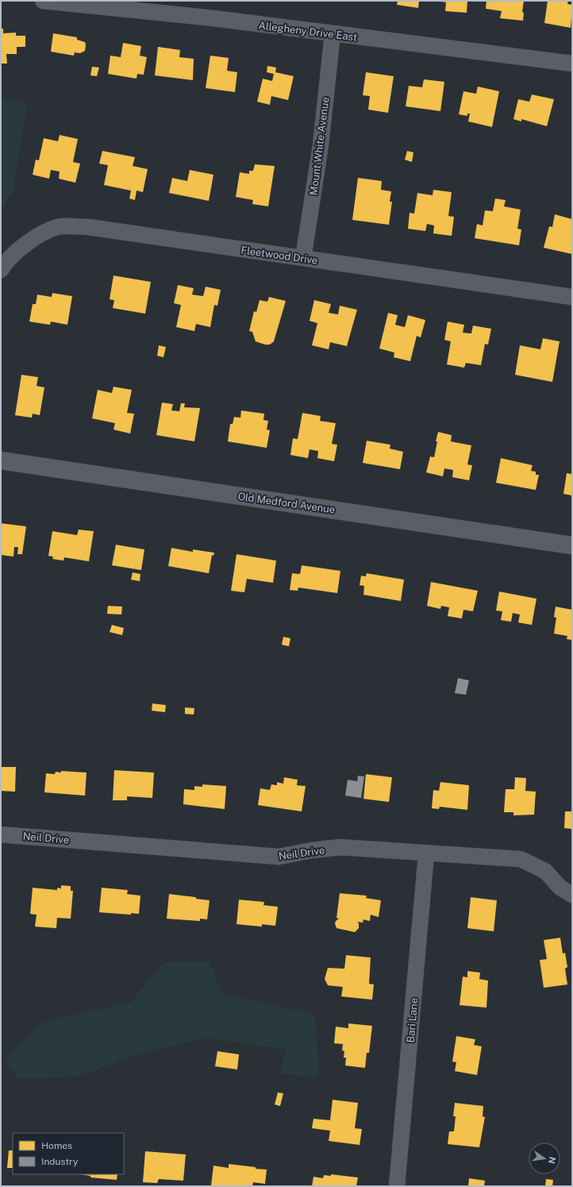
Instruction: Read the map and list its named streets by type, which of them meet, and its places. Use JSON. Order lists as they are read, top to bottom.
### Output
{
  "streets": {
    "street": [
      "Allegheny Drive East",
      "Mount White Avenue",
      "Fleetwood Drive",
      "Old Medford Avenue",
      "Neil Drive",
      "Bari Lane"
    ]
  },
  "crossings": [
    ["Allegheny Drive East", "Mount White Avenue"],
    ["Mount White Avenue", "Fleetwood Drive"],
    ["Neil Drive", "Bari Lane"]
  ],
  "legend": ["Homes", "Industry"],
  "north": "right"
}
